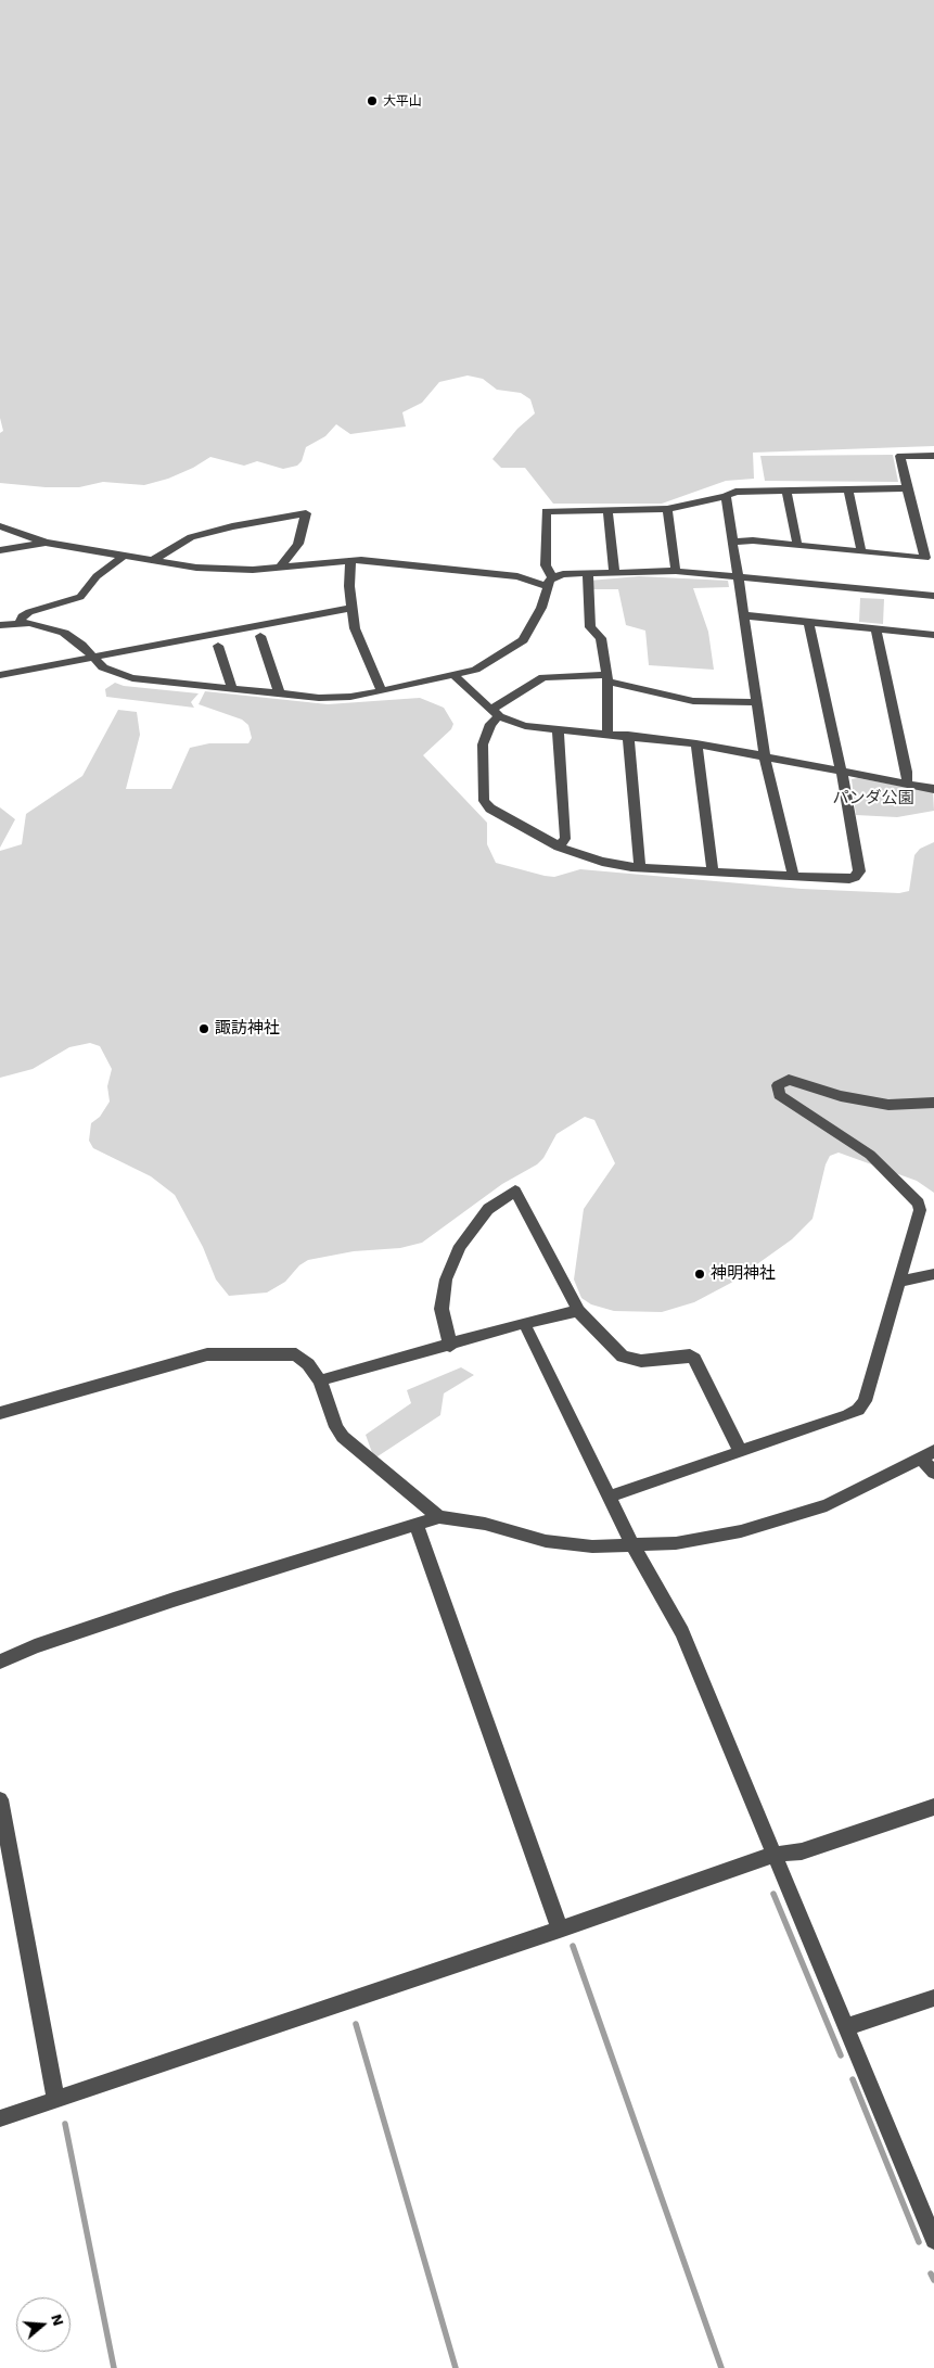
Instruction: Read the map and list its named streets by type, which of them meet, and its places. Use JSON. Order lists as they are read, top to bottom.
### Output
{
  "parks": ["パンダ公園"],
  "places": ["大平山", "諏訪神社", "神明神社"],
  "north": "right"
}
